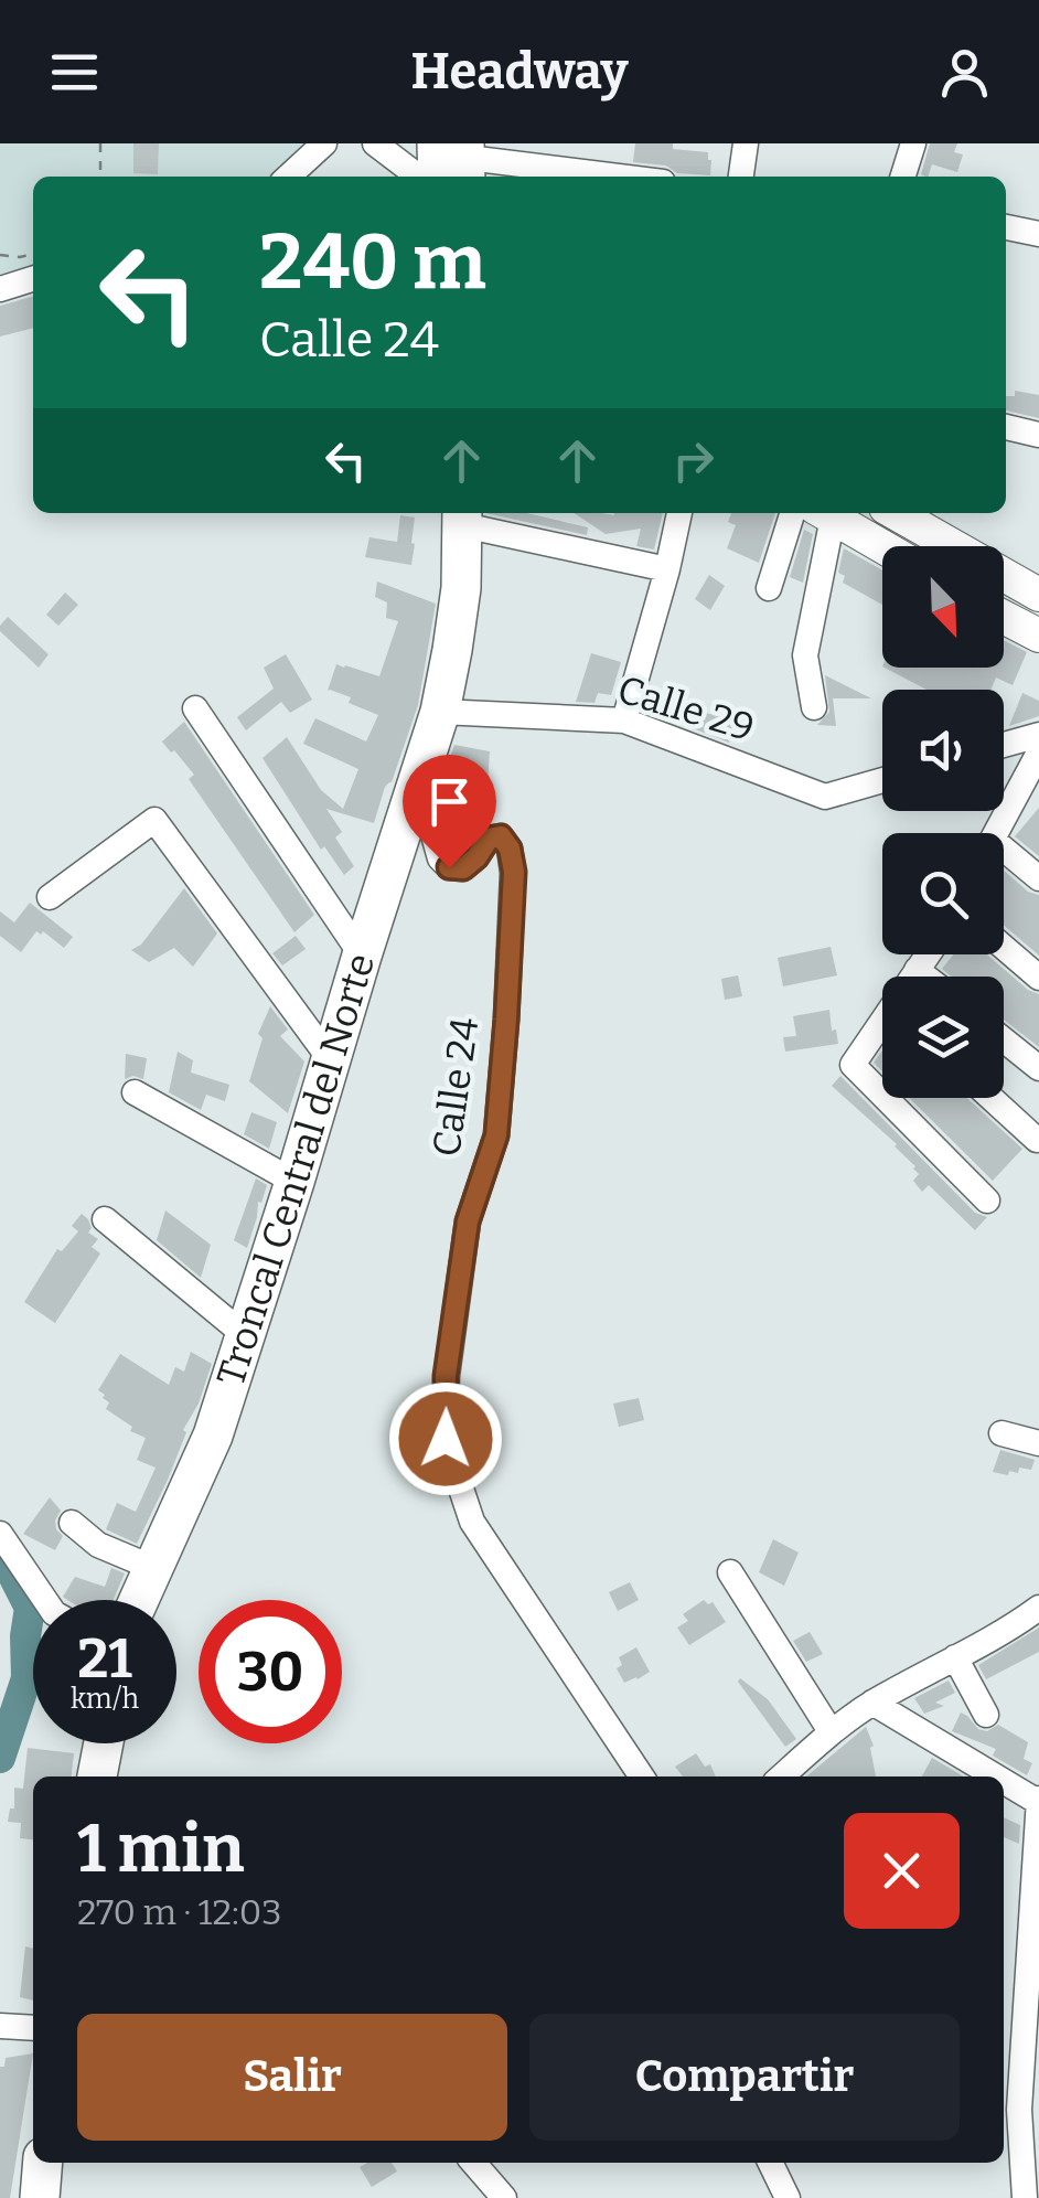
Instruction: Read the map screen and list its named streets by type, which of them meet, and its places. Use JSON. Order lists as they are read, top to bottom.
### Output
{
  "streets": {
    "highway": ["Troncal Central del Norte"],
    "street": ["Calle 29", "Calle 24"]
  },
  "crossings": [
    ["Calle 29", "Troncal Central del Norte"],
    ["Calle 24", "Troncal Central del Norte"]
  ],
  "north": "bottom right",
  "page": {
    "header": "Headway",
    "turn": ["240 m", "Calle 24"],
    "speed": "21 km/h",
    "limit": "30",
    "heading": ["1 min", "270 m · 12:03"],
    "buttons": ["Salir", "Compartir"]
  }
}
